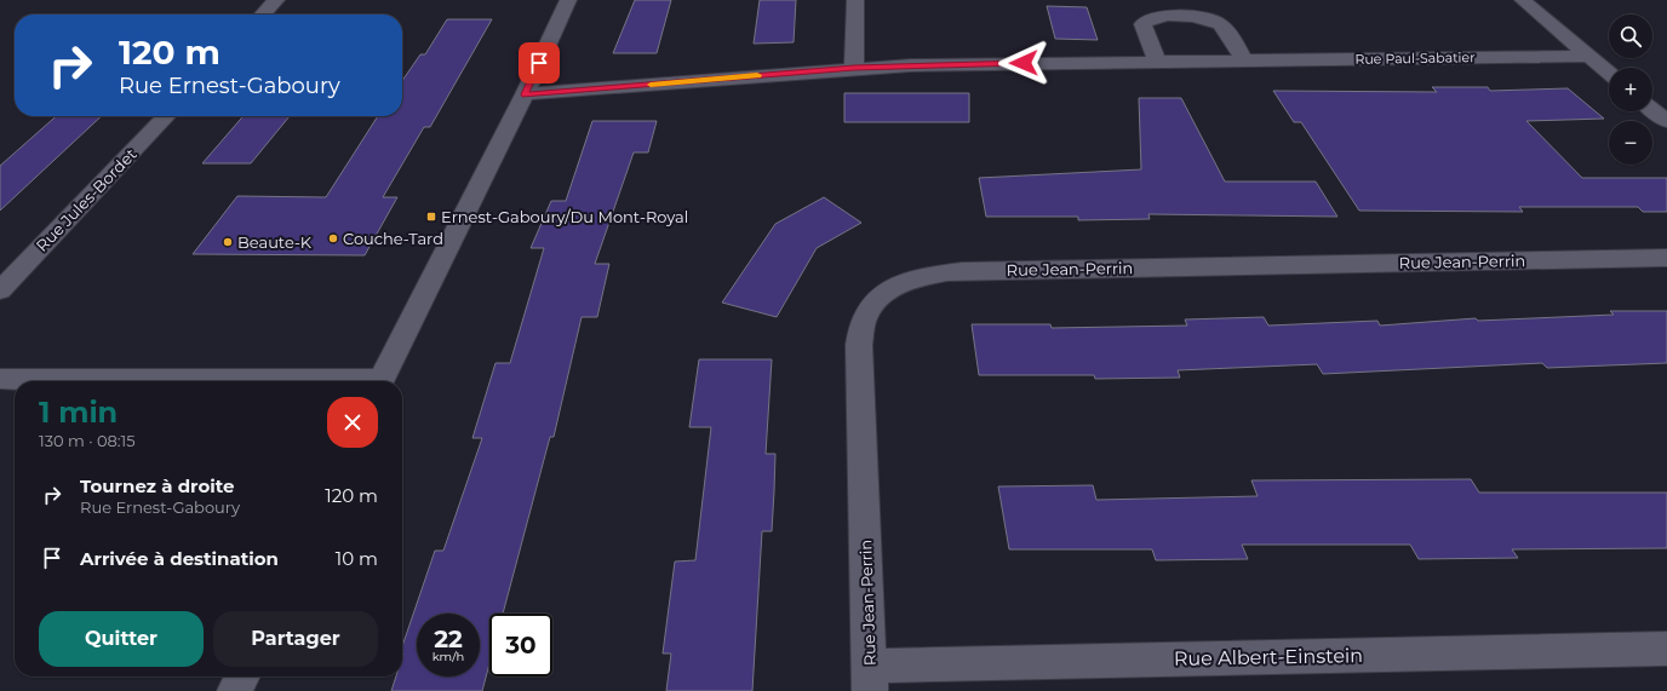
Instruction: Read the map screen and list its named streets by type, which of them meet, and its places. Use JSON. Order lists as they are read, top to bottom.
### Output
{
  "streets": {
    "street": [
      "Rue Paul-Sabatier",
      "Rue Jules-Bordet",
      "Rue Jean-Perrin",
      "Rue Albert-Einstein"
    ]
  },
  "crossings": [
    ["Rue Jean-Perrin", "Rue Albert-Einstein"]
  ],
  "places": {
    "transit": ["Ernest-Gaboury/Du Mont-Royal"],
    "other": ["Couche-Tard", "Beaute-K"]
  },
  "page": {
    "map_buttons": ["+", "−"],
    "turn": ["120 m", "Rue Ernest-Gaboury"],
    "heading": ["1 min", "130 m · 08:15"],
    "list": [
      {
        "name": "Tournez à droite",
        "note": "Rue Ernest-Gaboury",
        "value": "120 m"
      },
      {
        "name": "Arrivée à destination",
        "value": "10 m"
      }
    ],
    "buttons": ["Quitter", "Partager"],
    "speed": "22 km/h",
    "limit": "30"
  }
}
